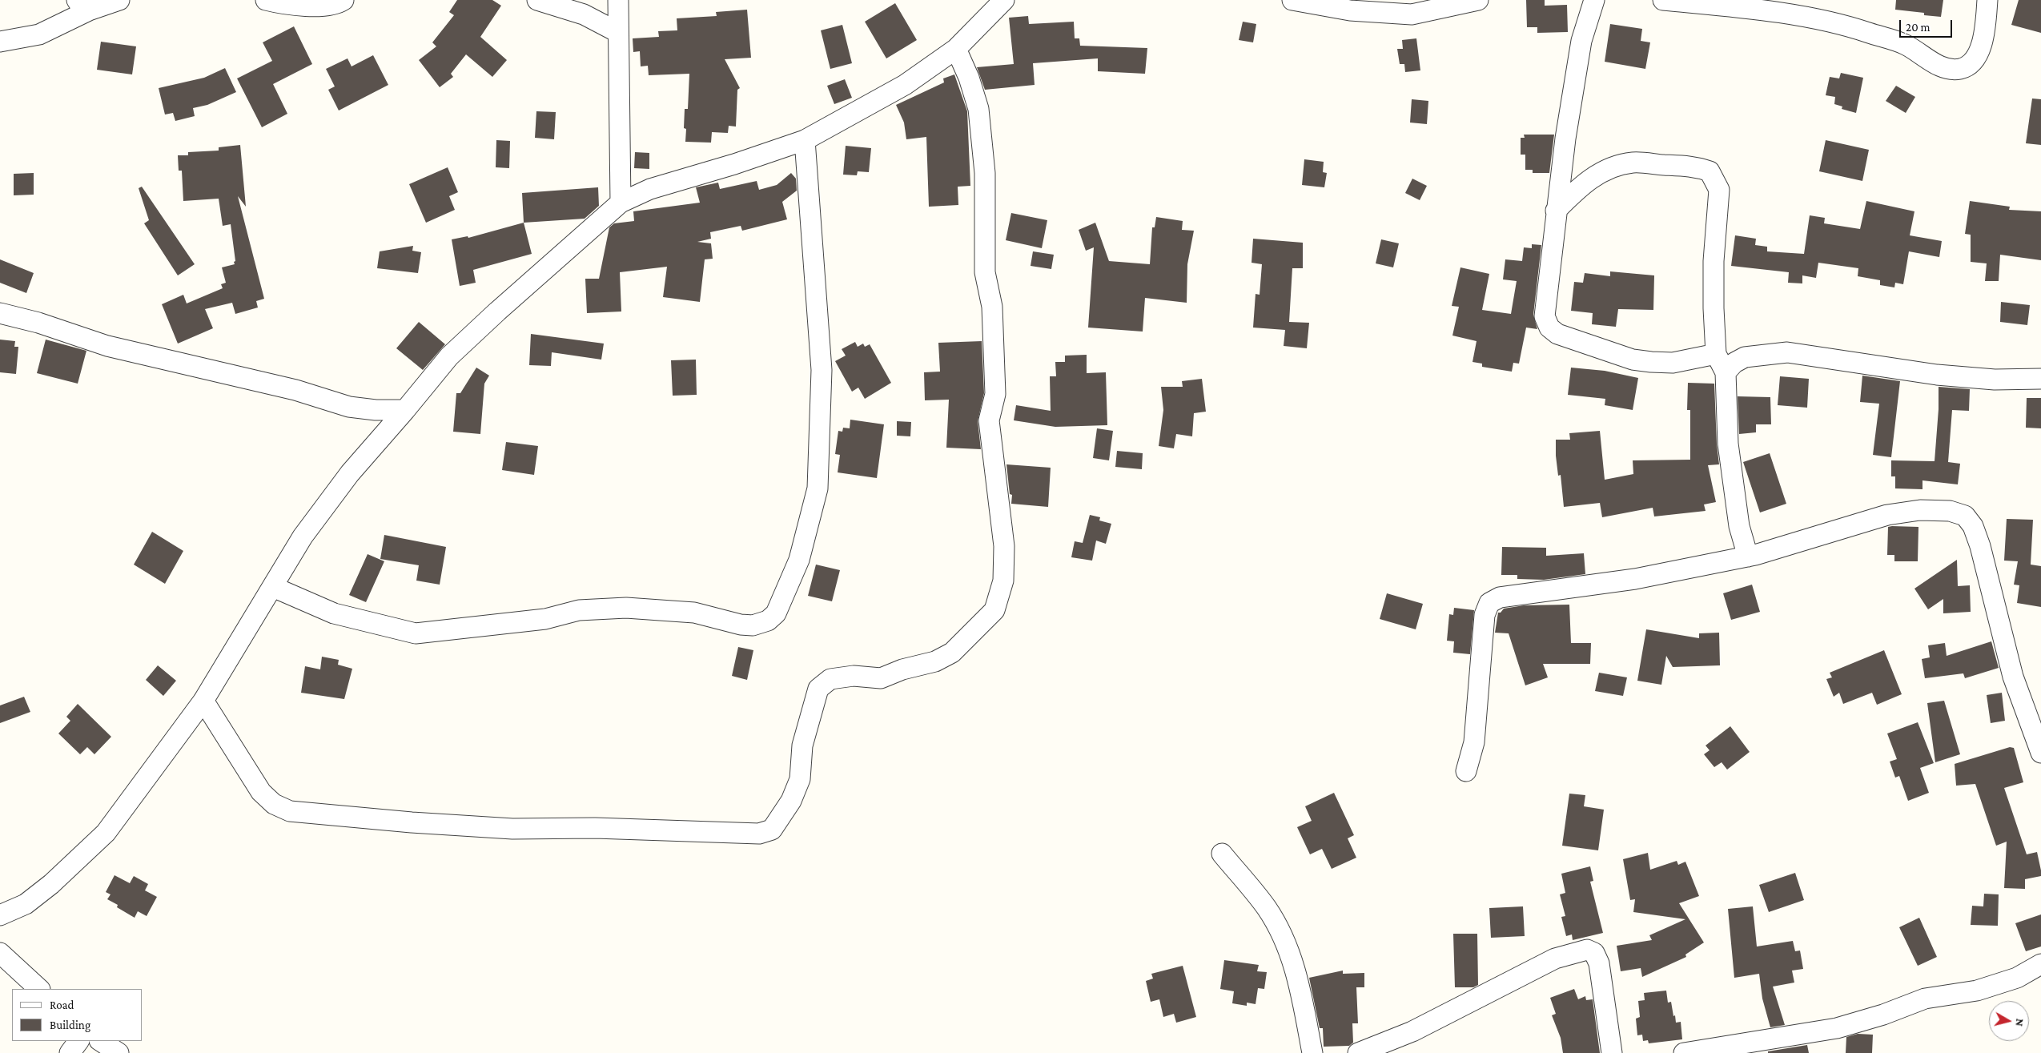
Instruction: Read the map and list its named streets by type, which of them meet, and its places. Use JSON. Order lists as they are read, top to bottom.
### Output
{
  "legend": ["Road", "Building"],
  "scale_bar": "20 m",
  "north": "right"
}
